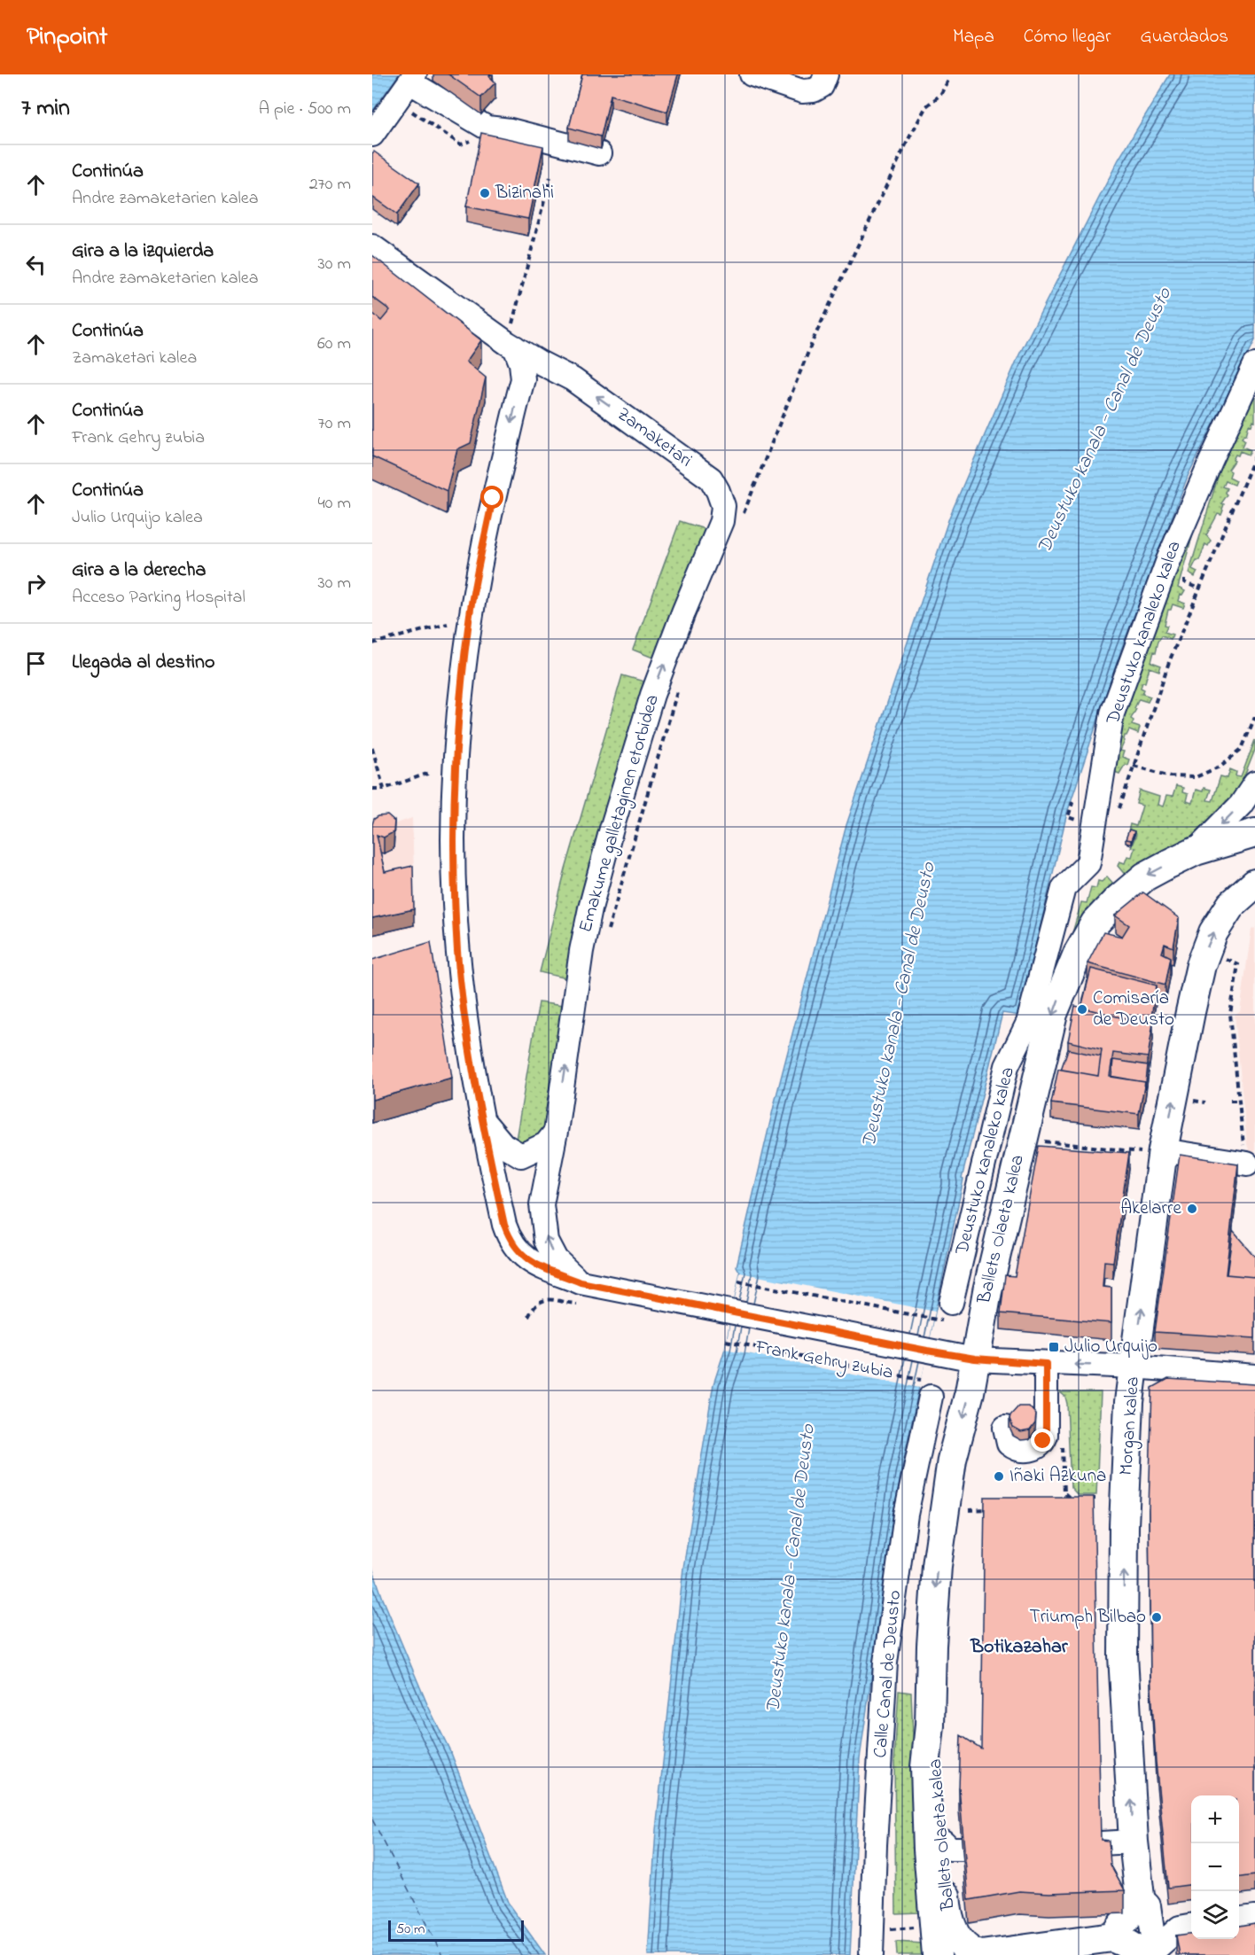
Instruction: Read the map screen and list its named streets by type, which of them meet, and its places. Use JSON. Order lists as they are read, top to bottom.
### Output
{
  "streets": {
    "main road": ["Ballets Olaeta kalea", "Morgan kalea"],
    "street": [
      "Zamaketari",
      "Deustuko kanaleko kalea",
      "Emakume galletaginen etorbidea",
      "Frank Gehry zubia",
      "Calle Canal de Deusto"
    ]
  },
  "crossings": [
    ["Zamaketari", "Emakume galletaginen etorbidea"],
    ["Zamaketari", "Frank Gehry zubia"],
    ["Emakume galletaginen etorbidea", "Frank Gehry zubia"],
    ["Ballets Olaeta kalea", "Frank Gehry zubia"],
    ["Frank Gehry zubia", "Morgan kalea"],
    ["Frank Gehry zubia", "Calle Canal de Deusto"]
  ],
  "one_way": [
    "Zamaketari",
    "Emakume galletaginen etorbidea",
    "Ballets Olaeta kalea",
    "Frank Gehry zubia",
    "Morgan kalea"
  ],
  "districts": ["Botikazahar"],
  "water": ["Deustuko kanala - Canal de Deusto"],
  "places": {
    "other": [
      "Bizinahi",
      "Comisaría de Deusto",
      "Akelarre",
      "Iñaki Azkuna",
      "Triumph Bilbao"
    ],
    "transit": ["Julio Urquijo"]
  },
  "scale_bar": "50 m",
  "page": {
    "header": "Pinpoint",
    "nav": ["Mapa", "Cómo llegar", "Guardados"],
    "heading": ["7 min", "A pie · 500 m"],
    "list": [
      ["Continúa", "Andre zamaketarien kalea", "270 m"],
      ["Gira a la izquierda", "Andre zamaketarien kalea", "30 m"],
      ["Continúa", "Zamaketari kalea", "60 m"],
      ["Continúa", "Frank Gehry zubia", "70 m"],
      ["Continúa", "Julio Urquijo kalea", "40 m"],
      ["Gira a la derecha", "Acceso Parking Hospital", "30 m"],
      "Llegada al destino"
    ],
    "map_buttons": ["+", "−"],
    "scale": "50 m"
  }
}
